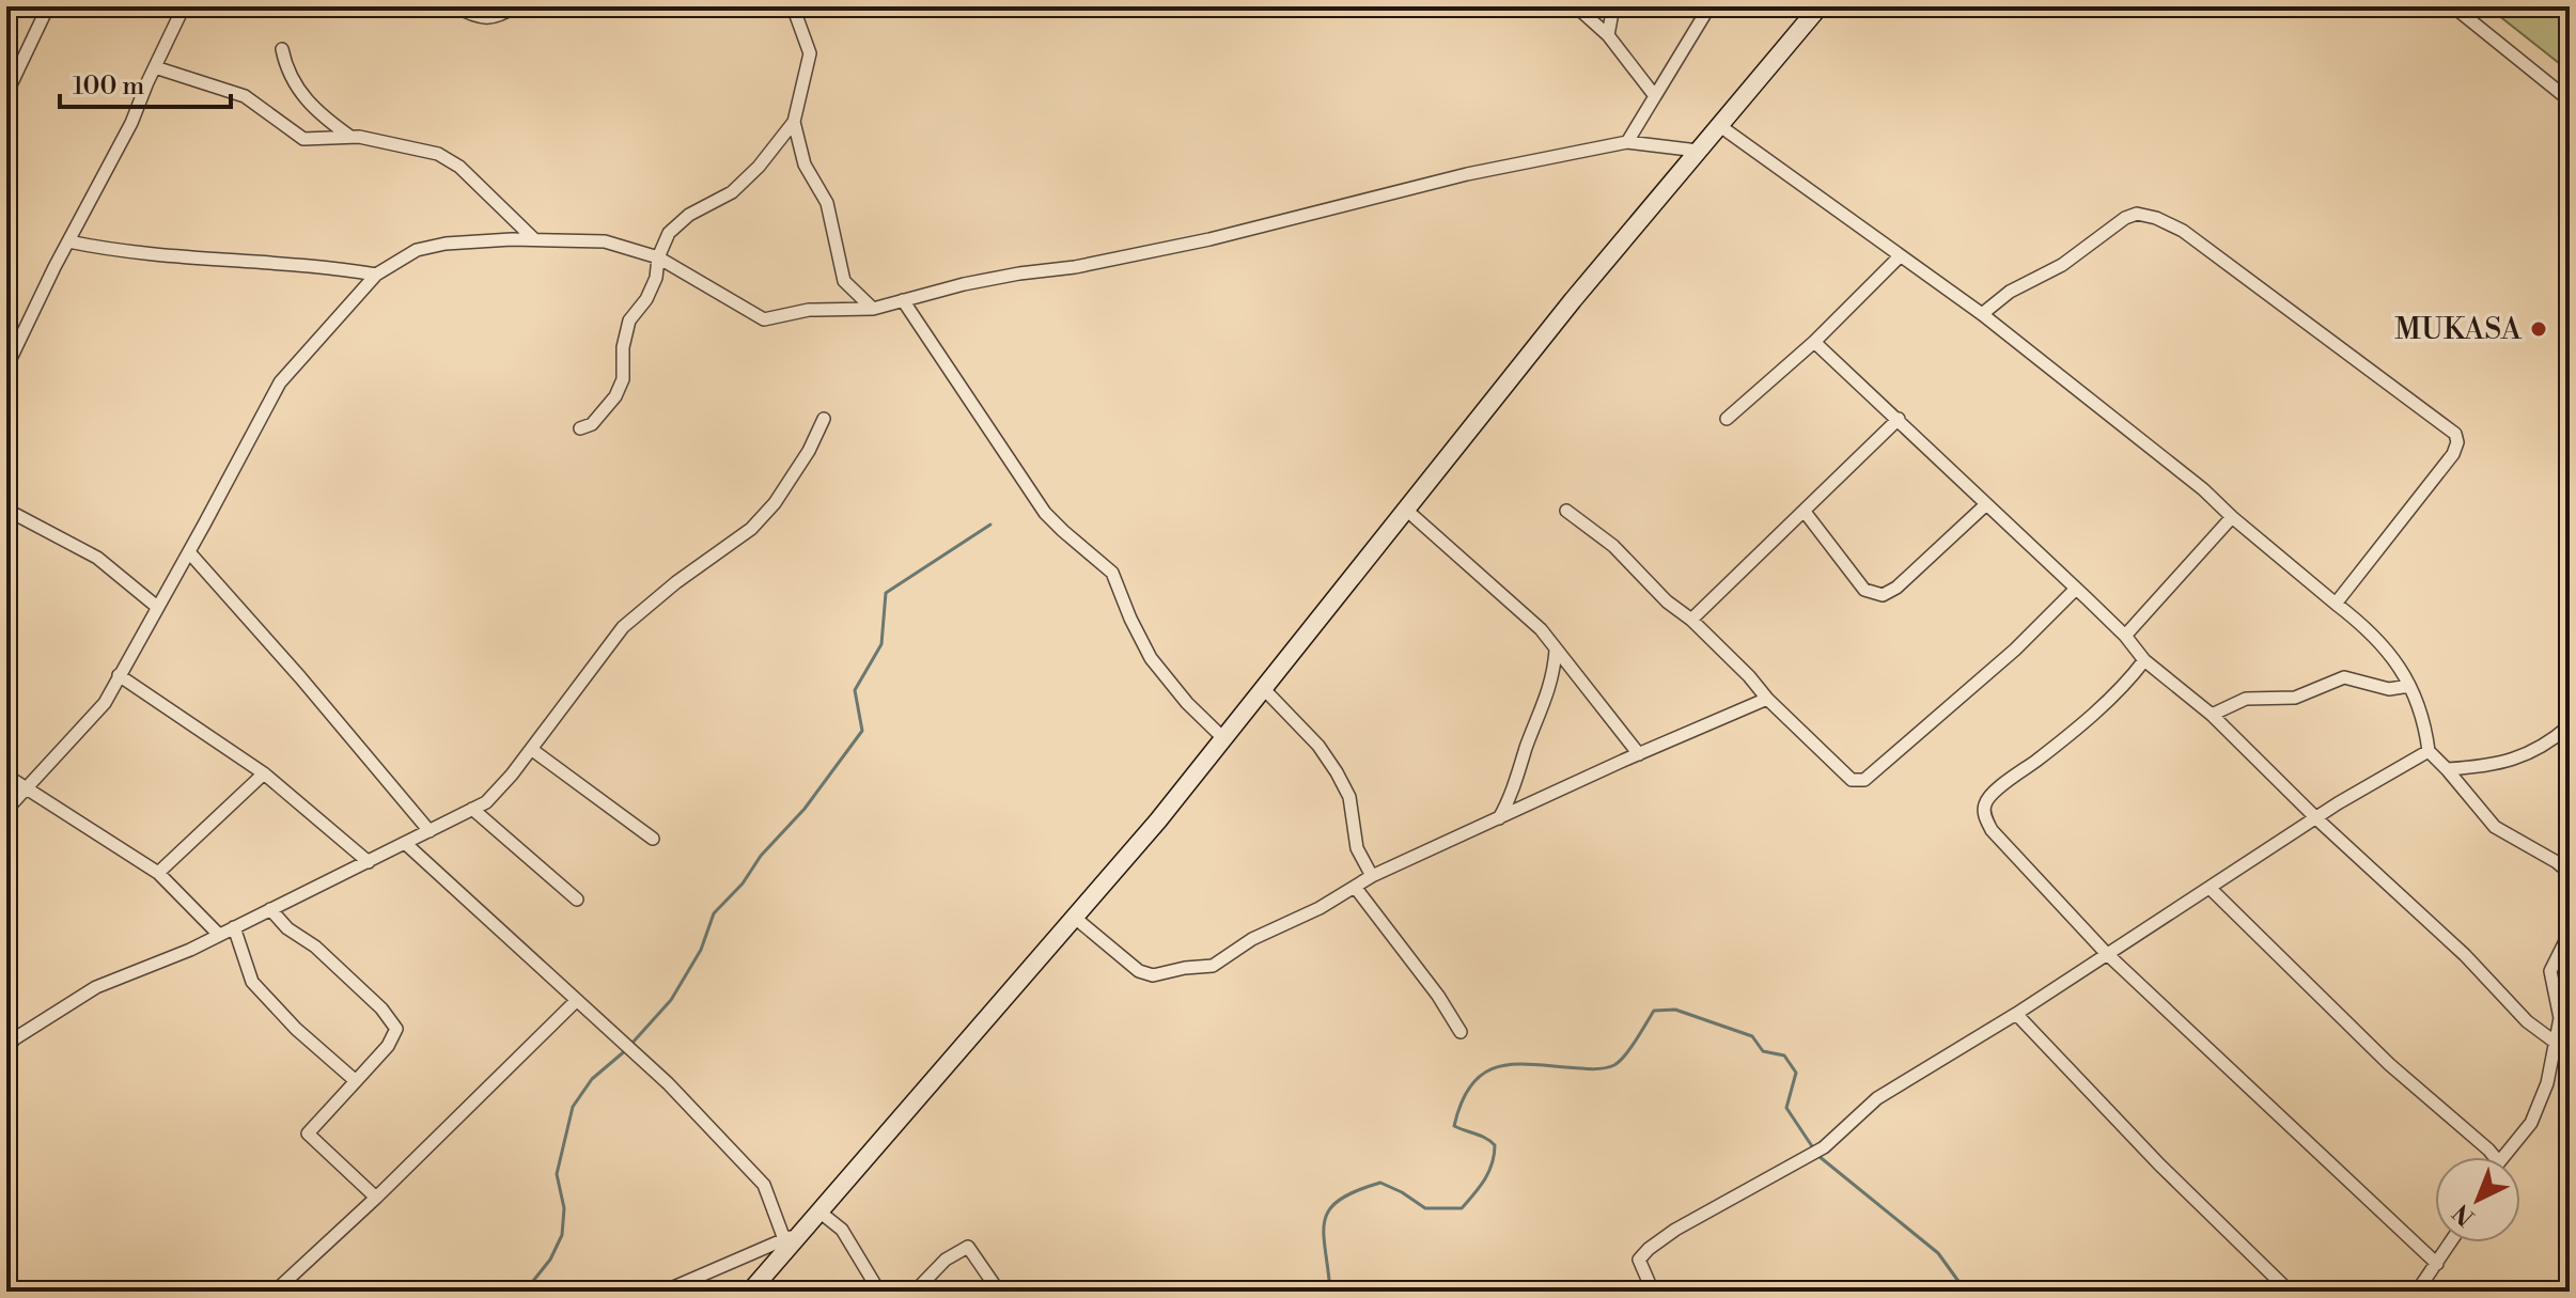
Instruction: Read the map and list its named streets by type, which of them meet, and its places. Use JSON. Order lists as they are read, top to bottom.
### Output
{
  "places": ["MUKASA"],
  "scale_bar": "100 m",
  "north": "bottom left"
}
